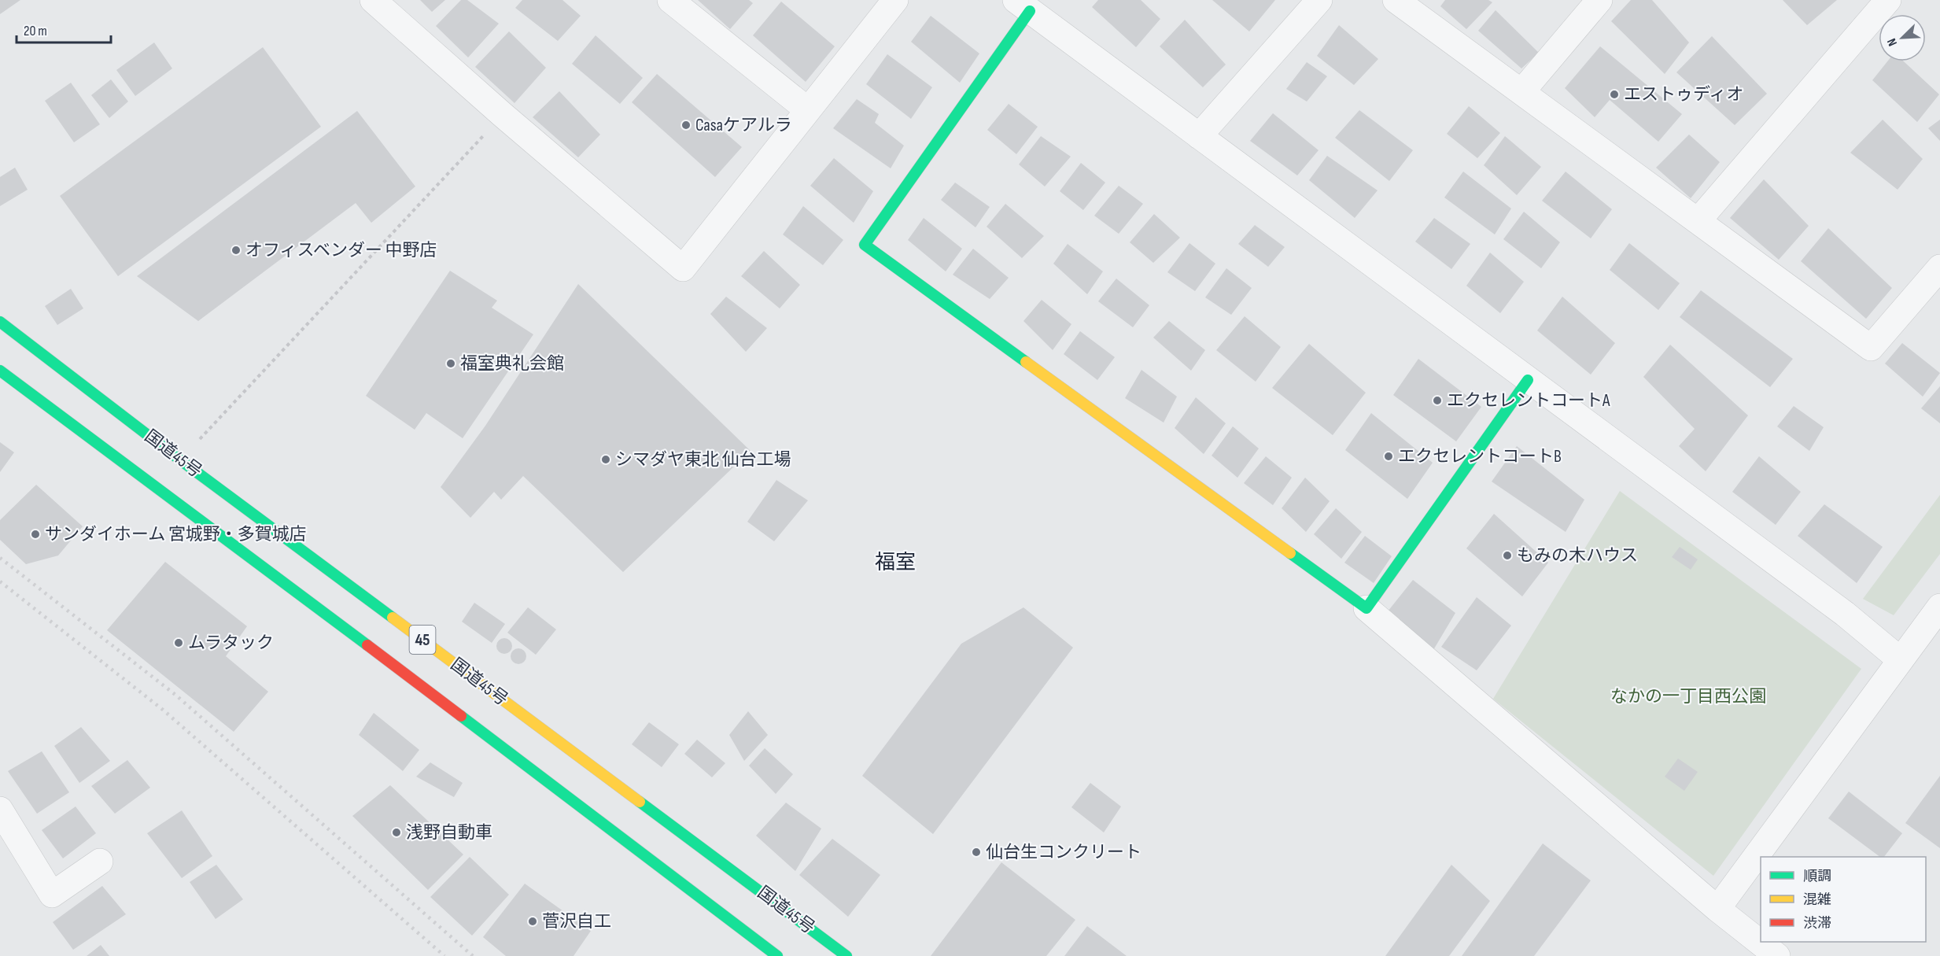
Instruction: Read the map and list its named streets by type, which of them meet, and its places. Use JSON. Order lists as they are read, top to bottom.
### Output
{
  "streets": {
    "main road": ["国道45号", "45"]
  },
  "districts": ["福室"],
  "parks": ["なかの一丁目西公園"],
  "places": [
    "エストゥディオ",
    "Casaケアルラ",
    "オフィスベンダー 中野店",
    "福室典礼会館",
    "エクセレントコートA",
    "エクセレントコートB",
    "シマダヤ東北 仙台工場",
    "サンダイホーム 宮城野・多賀城店",
    "もみの木ハウス",
    "ムラタック",
    "浅野自動車",
    "仙台生コンクリート",
    "菅沢自工"
  ],
  "legend": ["順調", "混雑", "渋滞"],
  "scale_bar": "20 m",
  "north": "bottom left"
}
